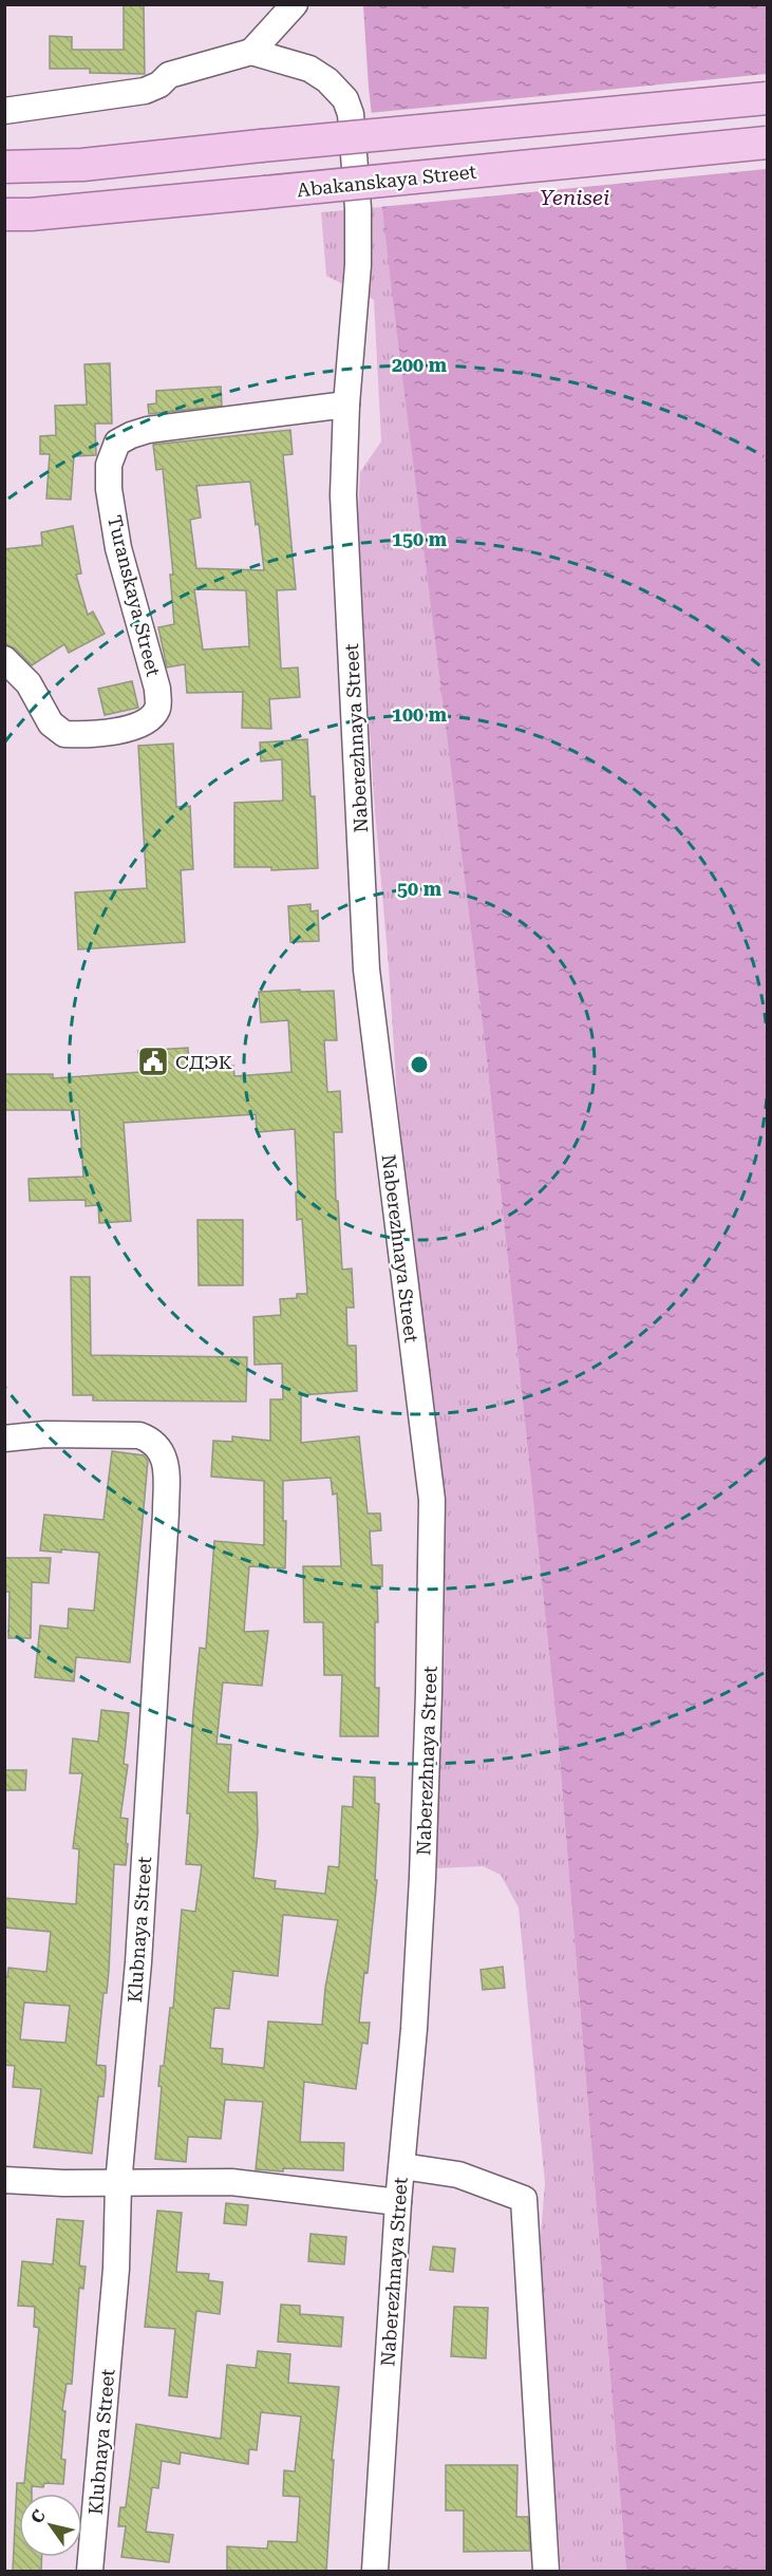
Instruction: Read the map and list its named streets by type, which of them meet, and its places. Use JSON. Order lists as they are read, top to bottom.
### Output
{
  "streets": {
    "main road": ["Abakanskaya Street"],
    "street": ["Turanskaya Street", "Naberezhnaya Street", "Klubnaya Street"]
  },
  "crossings": [
    ["Turanskaya Street", "Naberezhnaya Street"]
  ],
  "water": ["Yenisei"],
  "places": {
    "public building": ["СДЭК"]
  },
  "north": "top left",
  "rings": [
    "200 m",
    "150 m",
    "100 m",
    "50 m"
  ]
}
